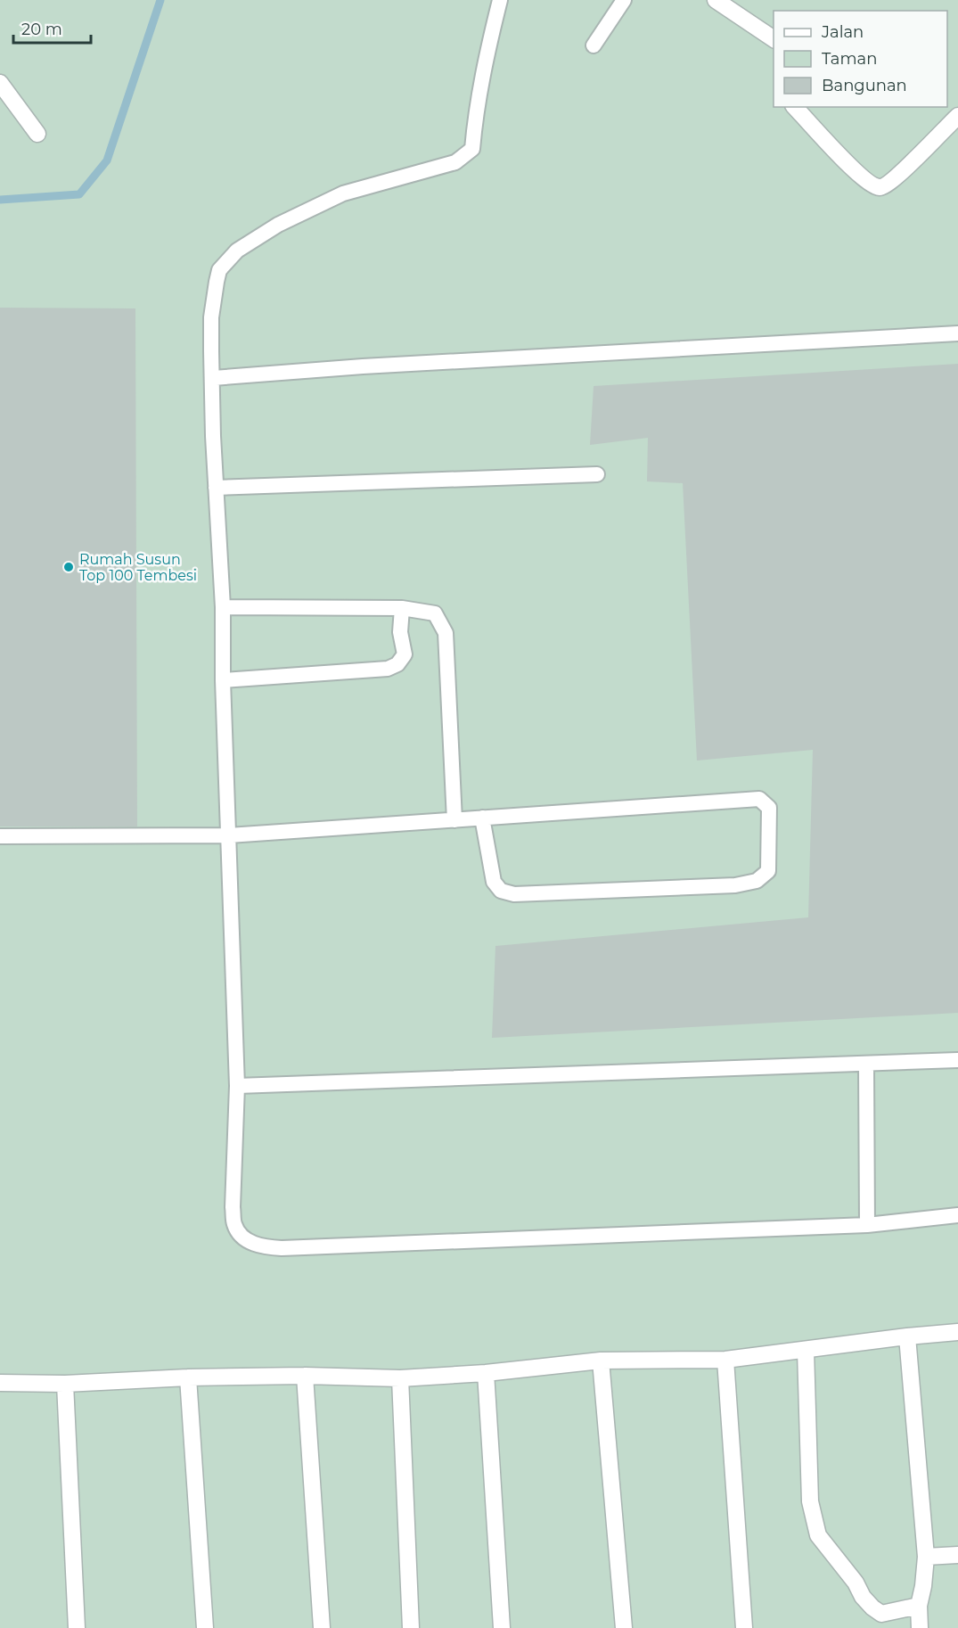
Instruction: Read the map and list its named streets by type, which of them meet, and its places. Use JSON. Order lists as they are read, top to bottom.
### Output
{
  "places": ["Rumah Susun Top 100 Tembesi"],
  "legend": ["Jalan", "Taman", "Bangunan"],
  "scale_bar": "20 m"
}
